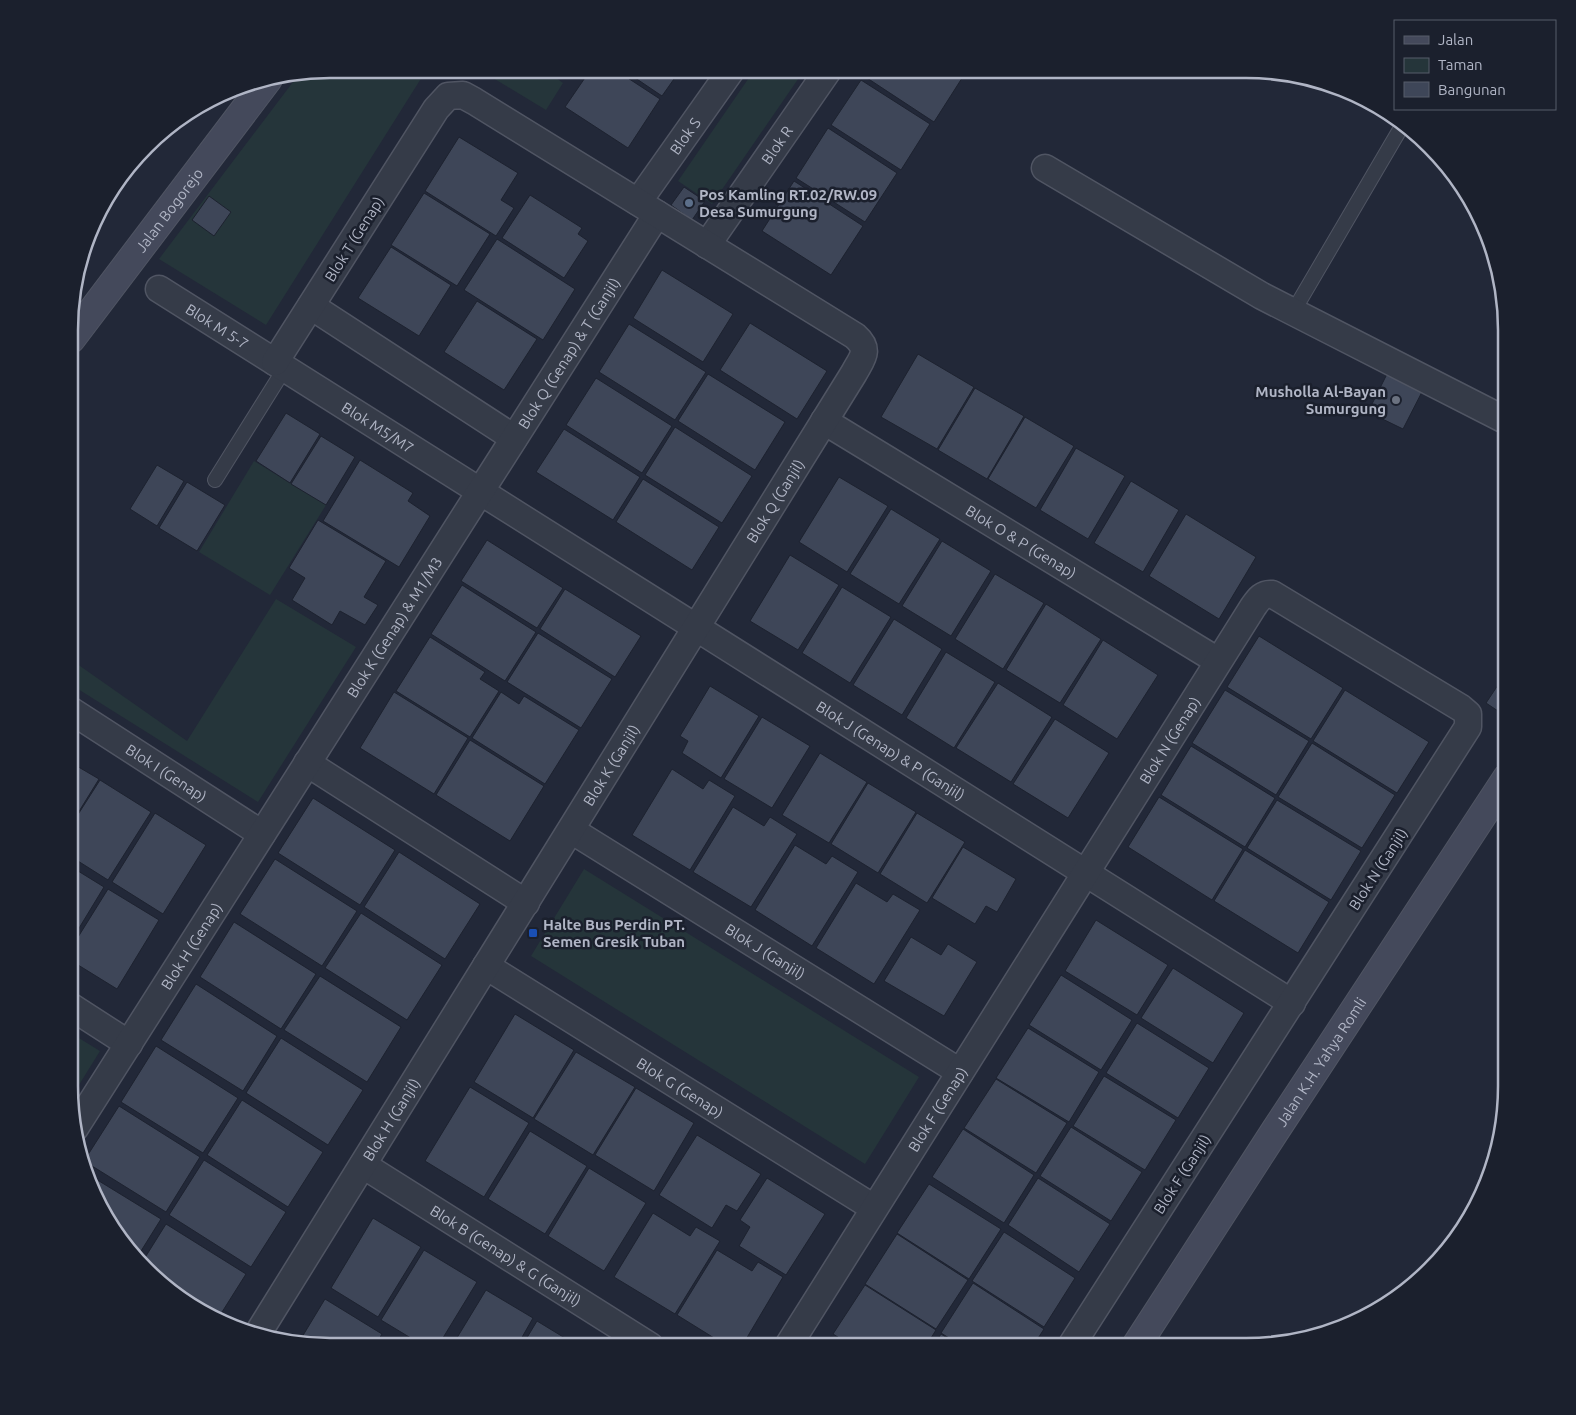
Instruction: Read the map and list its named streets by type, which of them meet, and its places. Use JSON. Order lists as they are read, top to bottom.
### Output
{
  "streets": {
    "street": [
      "Blok S",
      "Blok R",
      "Jalan Bogorejo",
      "Blok T (Genap)",
      "Blok M 5-7",
      "Blok Q (Genap) & T (Ganjil)",
      "Blok M5/M7",
      "Blok Q (Ganjil)",
      "Blok O & P (Genap)",
      "Blok K (Genap) & M1/M3",
      "Blok N (Genap)",
      "Blok J (Genap) & P (Ganjil)",
      "Blok K (Ganjil)",
      "Blok I (Genap)",
      "Blok N (Ganjil)",
      "Blok H (Genap)",
      "Blok J (Ganjil)",
      "Jalan K.H. Yahya Romli",
      "Blok G (Genap)",
      "Blok F (Genap)",
      "Blok H (Ganjil)",
      "Blok F (Ganjil)",
      "Blok B (Genap) & G (Ganjil)"
    ]
  },
  "crossings": [
    ["Blok S", "Blok T (Genap)"],
    ["Blok S", "Blok Q (Genap) & T (Ganjil)"],
    ["Blok R", "Blok Q (Ganjil)"],
    ["Blok T (Genap)", "Blok M 5-7"],
    ["Blok T (Genap)", "Blok Q (Genap) & T (Ganjil)"],
    ["Blok T (Genap)", "Blok M5/M7"],
    ["Blok M 5-7", "Blok M5/M7"],
    ["Blok Q (Genap) & T (Ganjil)", "Blok M5/M7"],
    ["Blok Q (Genap) & T (Ganjil)", "Blok K (Genap) & M1/M3"],
    ["Blok M5/M7", "Blok Q (Ganjil)"],
    ["Blok M5/M7", "Blok K (Genap) & M1/M3"],
    ["Blok M5/M7", "Blok J (Genap) & P (Ganjil)"],
    ["Blok M5/M7", "Blok K (Ganjil)"],
    ["Blok Q (Ganjil)", "Blok O & P (Genap)"],
    ["Blok Q (Ganjil)", "Blok J (Genap) & P (Ganjil)"],
    ["Blok Q (Ganjil)", "Blok K (Ganjil)"],
    ["Blok O & P (Genap)", "Blok N (Genap)"],
    ["Blok K (Genap) & M1/M3", "Blok H (Genap)"],
    ["Blok N (Genap)", "Blok J (Genap) & P (Ganjil)"],
    ["Blok N (Genap)", "Blok N (Ganjil)"],
    ["Blok N (Genap)", "Blok F (Genap)"],
    ["Blok J (Genap) & P (Ganjil)", "Blok K (Ganjil)"],
    ["Blok J (Genap) & P (Ganjil)", "Blok N (Ganjil)"],
    ["Blok J (Genap) & P (Ganjil)", "Blok F (Genap)"],
    ["Blok J (Genap) & P (Ganjil)", "Blok F (Ganjil)"],
    ["Blok K (Ganjil)", "Blok J (Ganjil)"],
    ["Blok K (Ganjil)", "Blok H (Ganjil)"],
    ["Blok I (Genap)", "Blok H (Genap)"],
    ["Blok N (Ganjil)", "Blok F (Ganjil)"],
    ["Blok J (Ganjil)", "Blok F (Genap)"],
    ["Blok G (Genap)", "Blok F (Genap)"],
    ["Blok G (Genap)", "Blok H (Ganjil)"],
    ["Blok H (Ganjil)", "Blok B (Genap) & G (Ganjil)"]
  ],
  "places": {
    "other": ["Pos Kamling RT.02/RW.09 Desa Sumurgung", "Musholla Al-Bayan Sumurgung"],
    "transit": ["Halte Bus Perdin PT. Semen Gresik Tuban"]
  },
  "legend": ["Jalan", "Taman", "Bangunan"]
}
